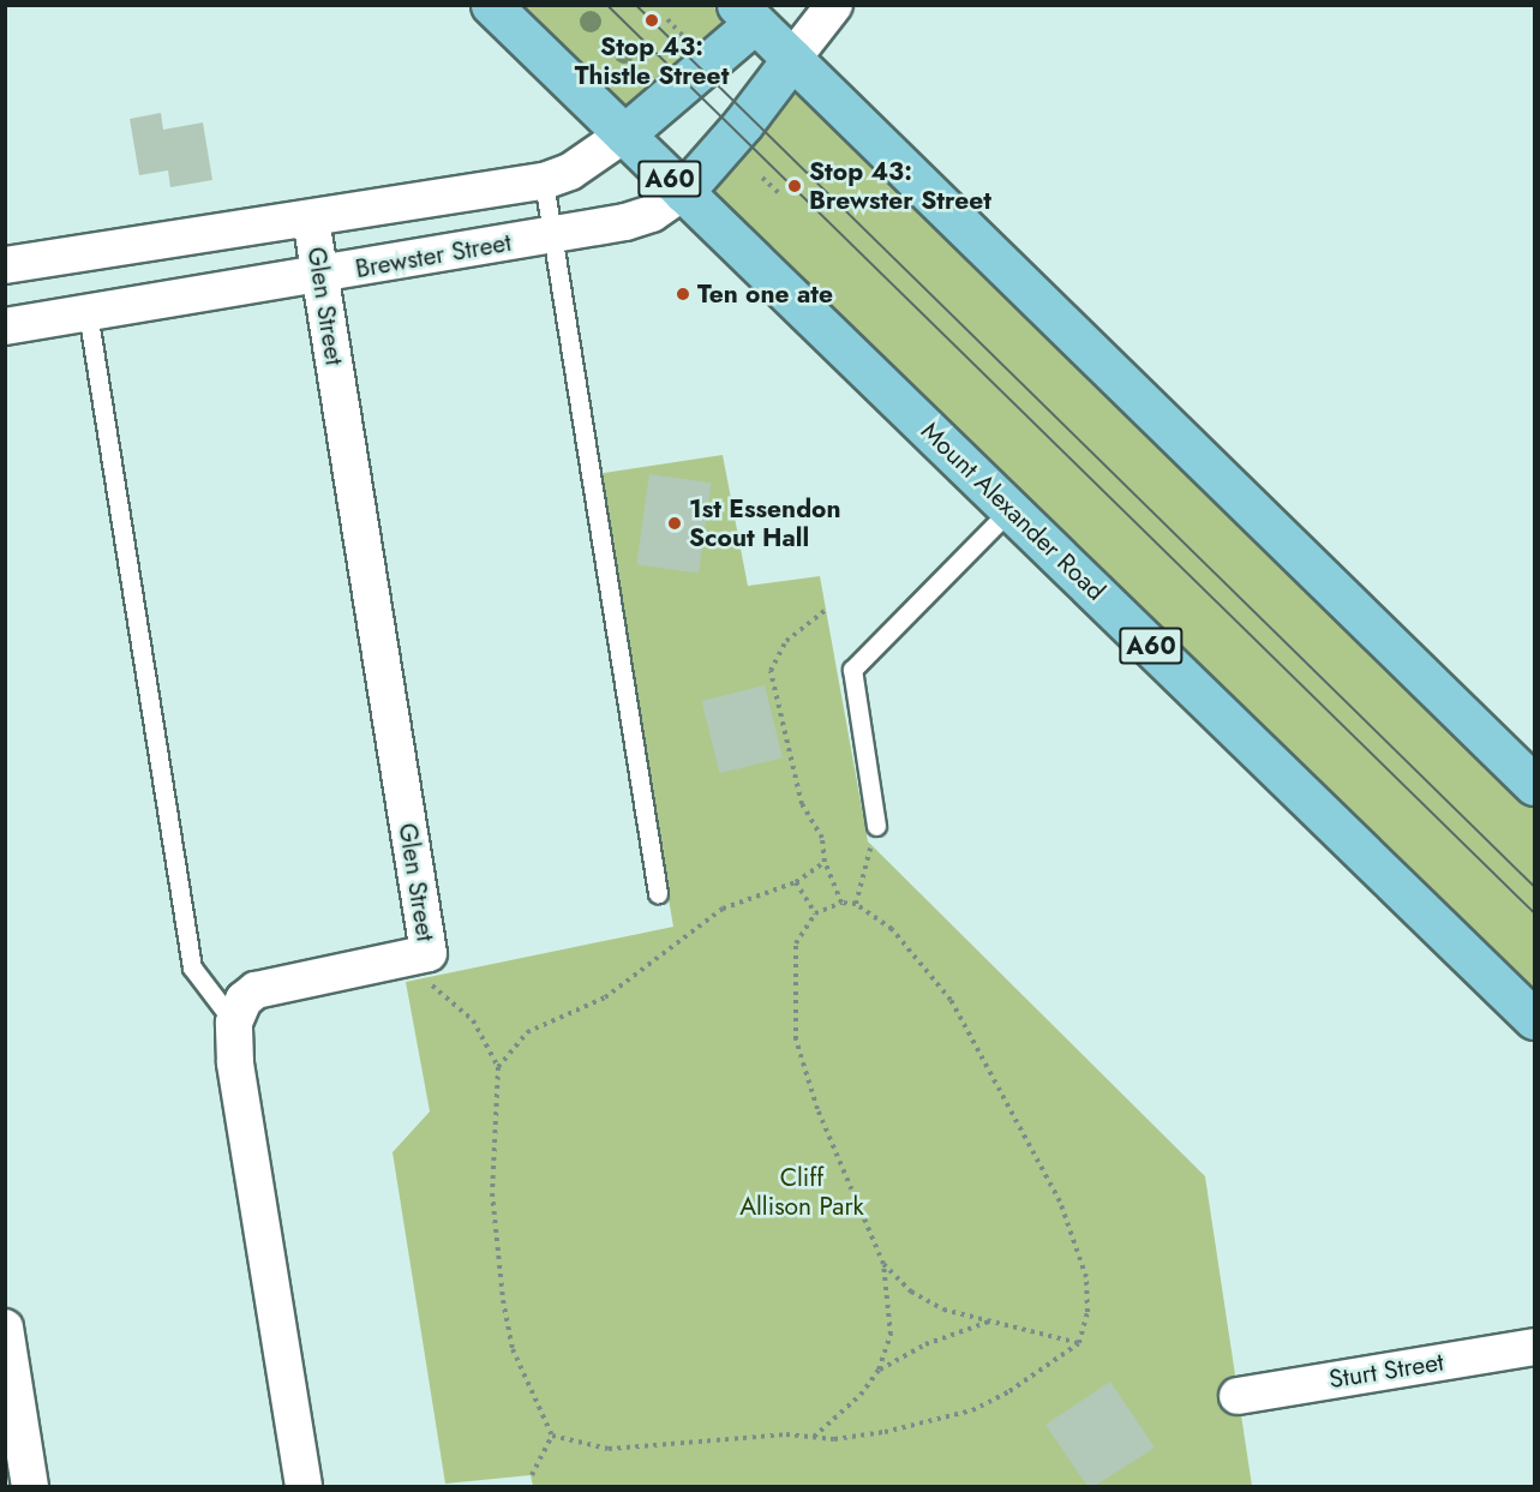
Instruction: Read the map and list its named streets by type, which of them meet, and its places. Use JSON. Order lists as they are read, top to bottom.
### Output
{
  "streets": {
    "main road": ["A60", "Mount Alexander Road"],
    "street": ["Brewster Street", "Glen Street", "Sturt Street"]
  },
  "crossings": [
    ["Brewster Street", "Glen Street"],
    ["Brewster Street", "Mount Alexander Road"]
  ],
  "parks": ["Cliff Allison Park"],
  "places": [
    "Stop 43: Thistle Street",
    "Stop 43: Brewster Street",
    "Ten one ate",
    "1st Essendon Scout Hall"
  ]
}
